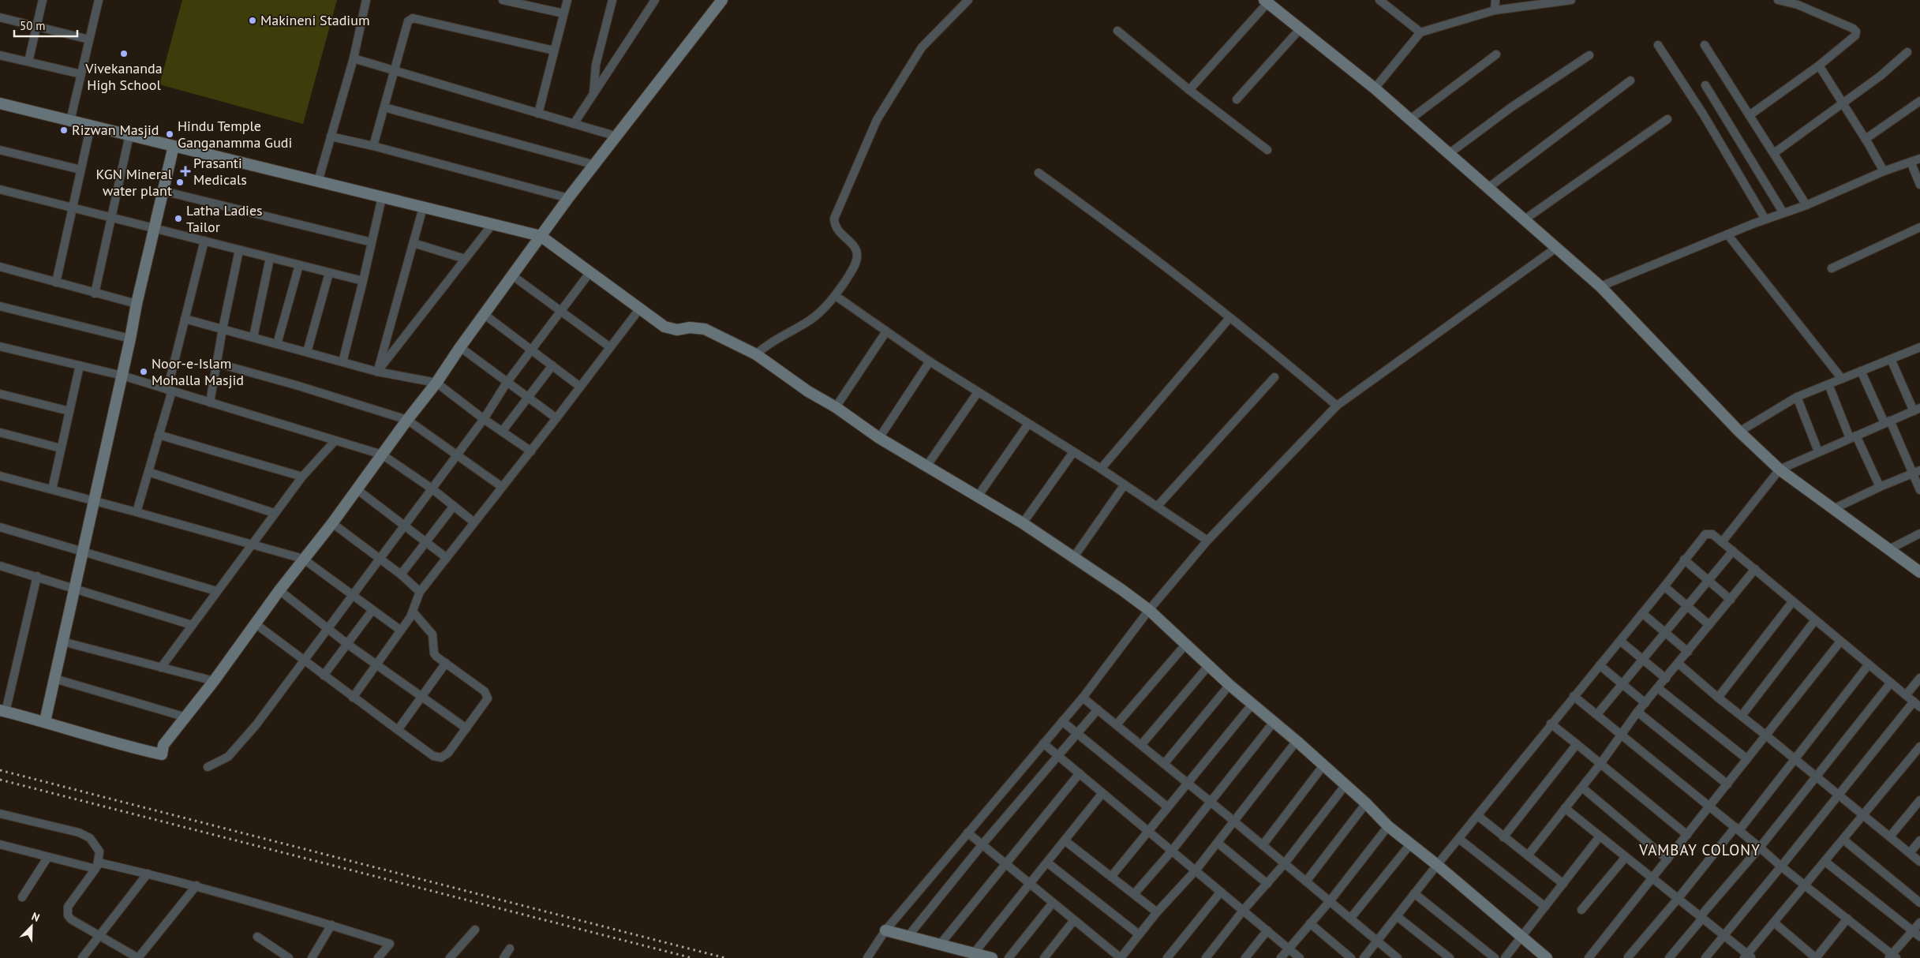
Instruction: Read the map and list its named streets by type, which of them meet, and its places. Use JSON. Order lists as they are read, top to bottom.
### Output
{
  "districts": ["VAMBAY COLONY"],
  "places": {
    "other": [
      "Makineni Stadium",
      "Vivekananda High School",
      "Rizwan Masjid",
      "Hindu Temple Ganganamma Gudi",
      "KGN Mineral water plant",
      "Latha Ladies Tailor",
      "Noor-e-Islam Mohalla Masjid"
    ],
    "health": ["Prasanti Medicals"]
  },
  "scale_bar": "50 m",
  "north": "top right"
}
